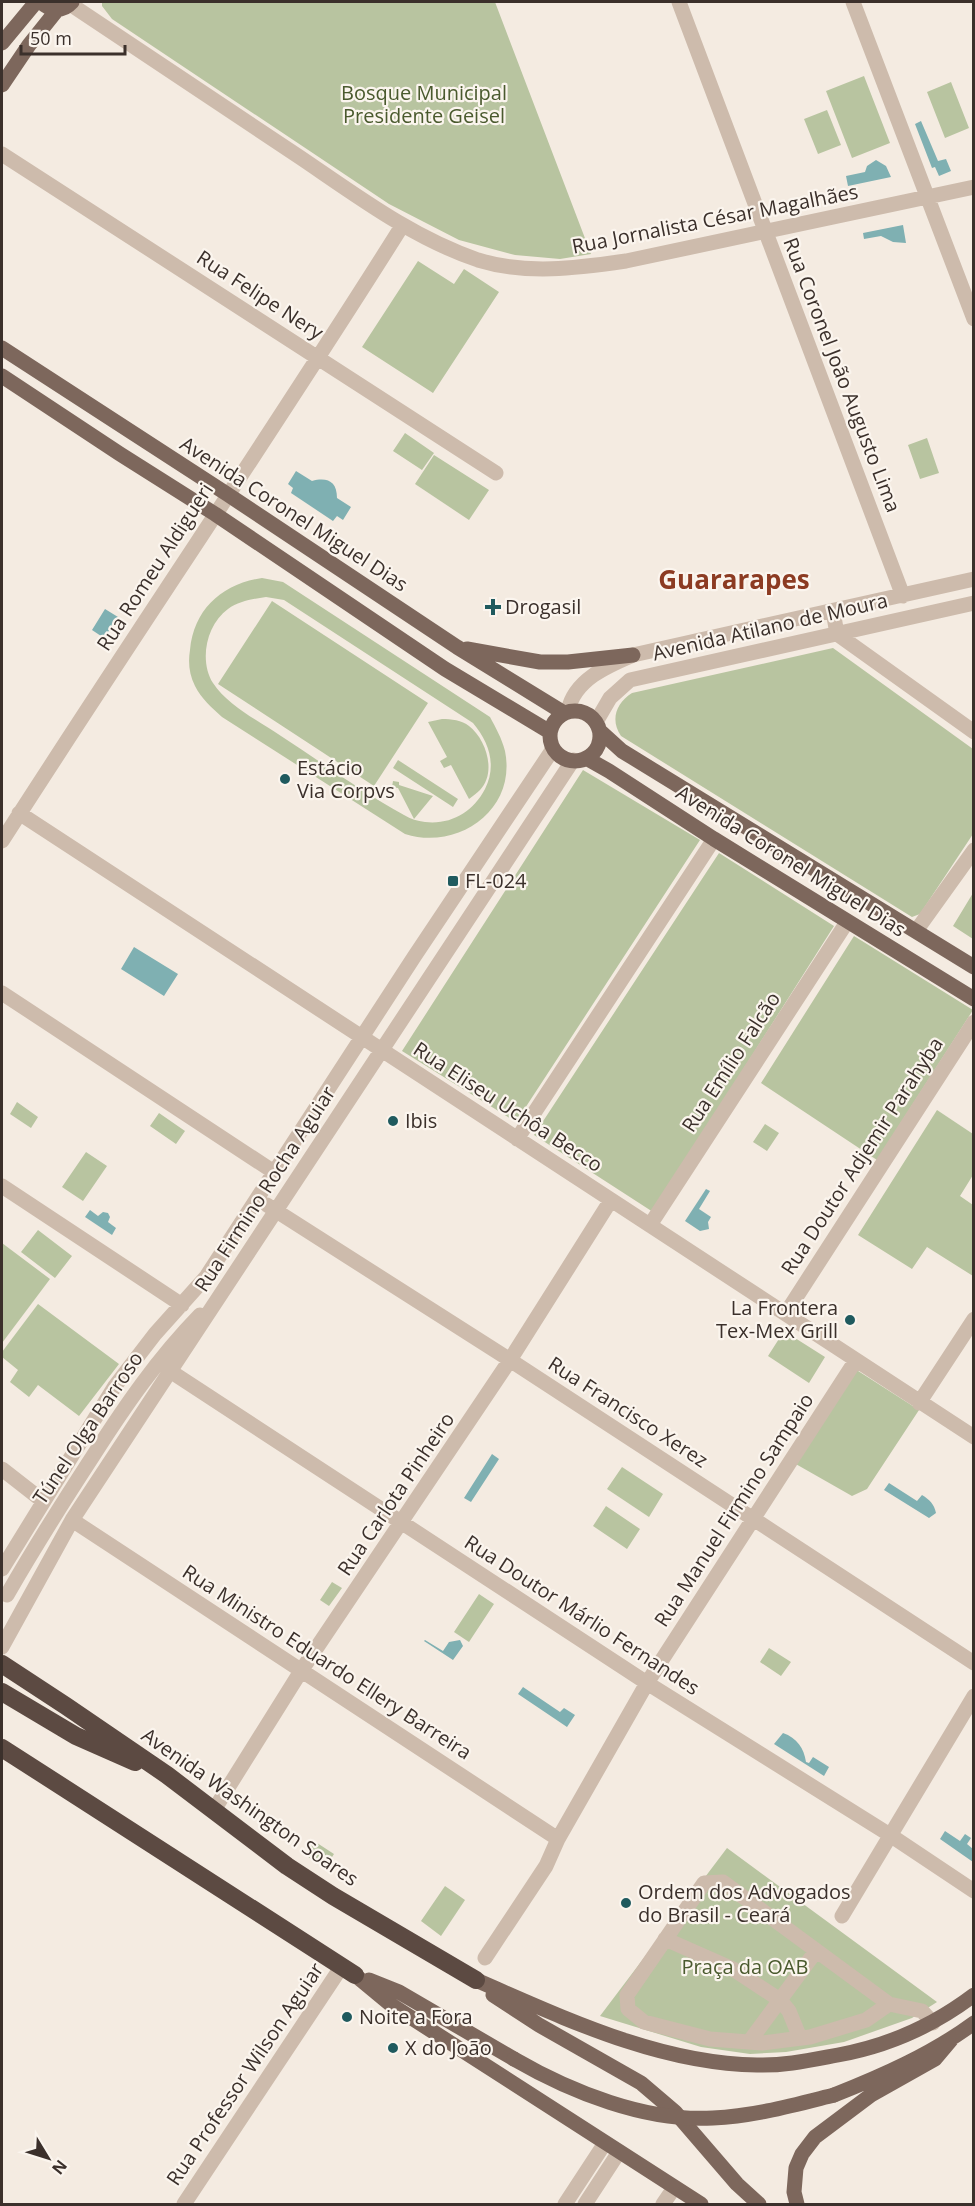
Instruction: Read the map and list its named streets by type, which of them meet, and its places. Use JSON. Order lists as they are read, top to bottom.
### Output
{
  "streets": {
    "highway": ["Avenida Washington Soares"],
    "main road": ["Avenida Coronel Miguel Dias"],
    "street": [
      "Rua Jornalista César Magalhães",
      "Rua Felipe Nery",
      "Rua Coronel João Augusto Lima",
      "Rua Romeu Aldigueri",
      "Avenida Atilano de Moura",
      "Rua Emílio Falcão",
      "Rua Eliseu Uchôa Becco",
      "Rua Doutor Adjemir Parahyba",
      "Rua Firmino Rocha Aguiar",
      "Rua Francisco Xerez",
      "Túnel Olga Barroso",
      "Rua Carlota Pinheiro",
      "Rua Manuel Firmino Sampaio",
      "Rua Doutor Márlio Fernandes",
      "Rua Ministro Eduardo Ellery Barreira",
      "Rua Professor Wilson Aguiar"
    ]
  },
  "crossings": [
    ["Rua Jornalista César Magalhães", "Rua Coronel João Augusto Lima"],
    ["Rua Jornalista César Magalhães", "Rua Romeu Aldigueri"],
    ["Rua Felipe Nery", "Rua Romeu Aldigueri"],
    ["Rua Coronel João Augusto Lima", "Avenida Atilano de Moura"],
    ["Avenida Coronel Miguel Dias", "Rua Romeu Aldigueri"],
    ["Avenida Coronel Miguel Dias", "Avenida Atilano de Moura"],
    ["Avenida Coronel Miguel Dias", "Rua Emílio Falcão"],
    ["Avenida Coronel Miguel Dias", "Rua Firmino Rocha Aguiar"],
    ["Rua Romeu Aldigueri", "Rua Eliseu Uchôa Becco"],
    ["Avenida Atilano de Moura", "Rua Firmino Rocha Aguiar"],
    ["Rua Emílio Falcão", "Rua Eliseu Uchôa Becco"],
    ["Rua Eliseu Uchôa Becco", "Rua Doutor Adjemir Parahyba"],
    ["Rua Eliseu Uchôa Becco", "Rua Firmino Rocha Aguiar"],
    ["Rua Eliseu Uchôa Becco", "Rua Carlota Pinheiro"],
    ["Rua Eliseu Uchôa Becco", "Rua Manuel Firmino Sampaio"],
    ["Rua Firmino Rocha Aguiar", "Rua Francisco Xerez"],
    ["Rua Firmino Rocha Aguiar", "Túnel Olga Barroso"],
    ["Rua Firmino Rocha Aguiar", "Rua Doutor Márlio Fernandes"],
    ["Rua Firmino Rocha Aguiar", "Rua Ministro Eduardo Ellery Barreira"],
    ["Rua Francisco Xerez", "Rua Carlota Pinheiro"],
    ["Rua Francisco Xerez", "Rua Manuel Firmino Sampaio"],
    ["Rua Carlota Pinheiro", "Rua Doutor Márlio Fernandes"],
    ["Rua Carlota Pinheiro", "Rua Ministro Eduardo Ellery Barreira"],
    ["Rua Carlota Pinheiro", "Avenida Washington Soares"],
    ["Rua Manuel Firmino Sampaio", "Rua Doutor Márlio Fernandes"],
    ["Rua Manuel Firmino Sampaio", "Rua Ministro Eduardo Ellery Barreira"]
  ],
  "districts": ["Guararapes"],
  "parks": ["Bosque Municipal Presidente Geisel", "Praça da OAB"],
  "places": {
    "health": ["Drogasil"],
    "other": [
      "Estácio Via Corpvs",
      "Ibis",
      "La Frontera Tex-Mex Grill",
      "Ordem dos Advogados do Brasil - Ceará",
      "Noite a Fora",
      "X do João"
    ],
    "transit": ["FL-024"]
  },
  "scale_bar": "50 m",
  "north": "bottom right"
}
